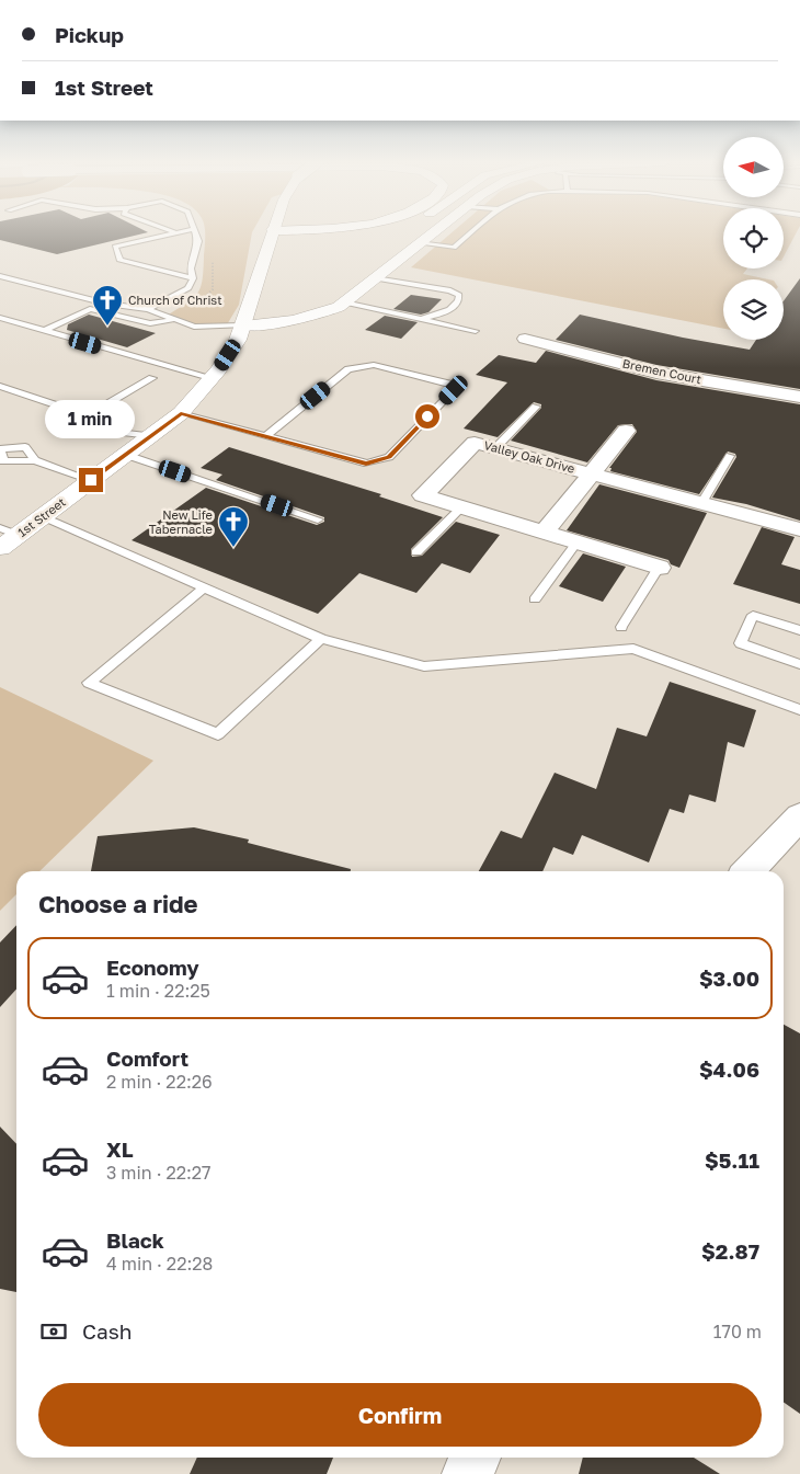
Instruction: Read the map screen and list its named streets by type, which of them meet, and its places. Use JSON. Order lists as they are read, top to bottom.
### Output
{
  "streets": {
    "main road": ["1st Street"],
    "street": ["Bremen Court", "Valley Oak Drive"]
  },
  "places": {
    "church": ["Church of Christ", "New Life Tabernacle"]
  },
  "north": "left",
  "page": {
    "banner": ["Pickup", "1st Street"],
    "bubble": "1 min",
    "heading": "Choose a ride",
    "list": [
      {
        "name": "Economy",
        "note": "1 min · 22:25",
        "value": "$3.00"
      },
      {
        "name": "Comfort",
        "note": "2 min · 22:26",
        "value": "$4.06"
      },
      {
        "name": "XL",
        "note": "3 min · 22:27",
        "value": "$5.11"
      },
      {
        "name": "Black",
        "note": "4 min · 22:28",
        "value": "$2.87"
      }
    ],
    "pay": ["Cash", "170 m"],
    "buttons": "Confirm"
  }
}
